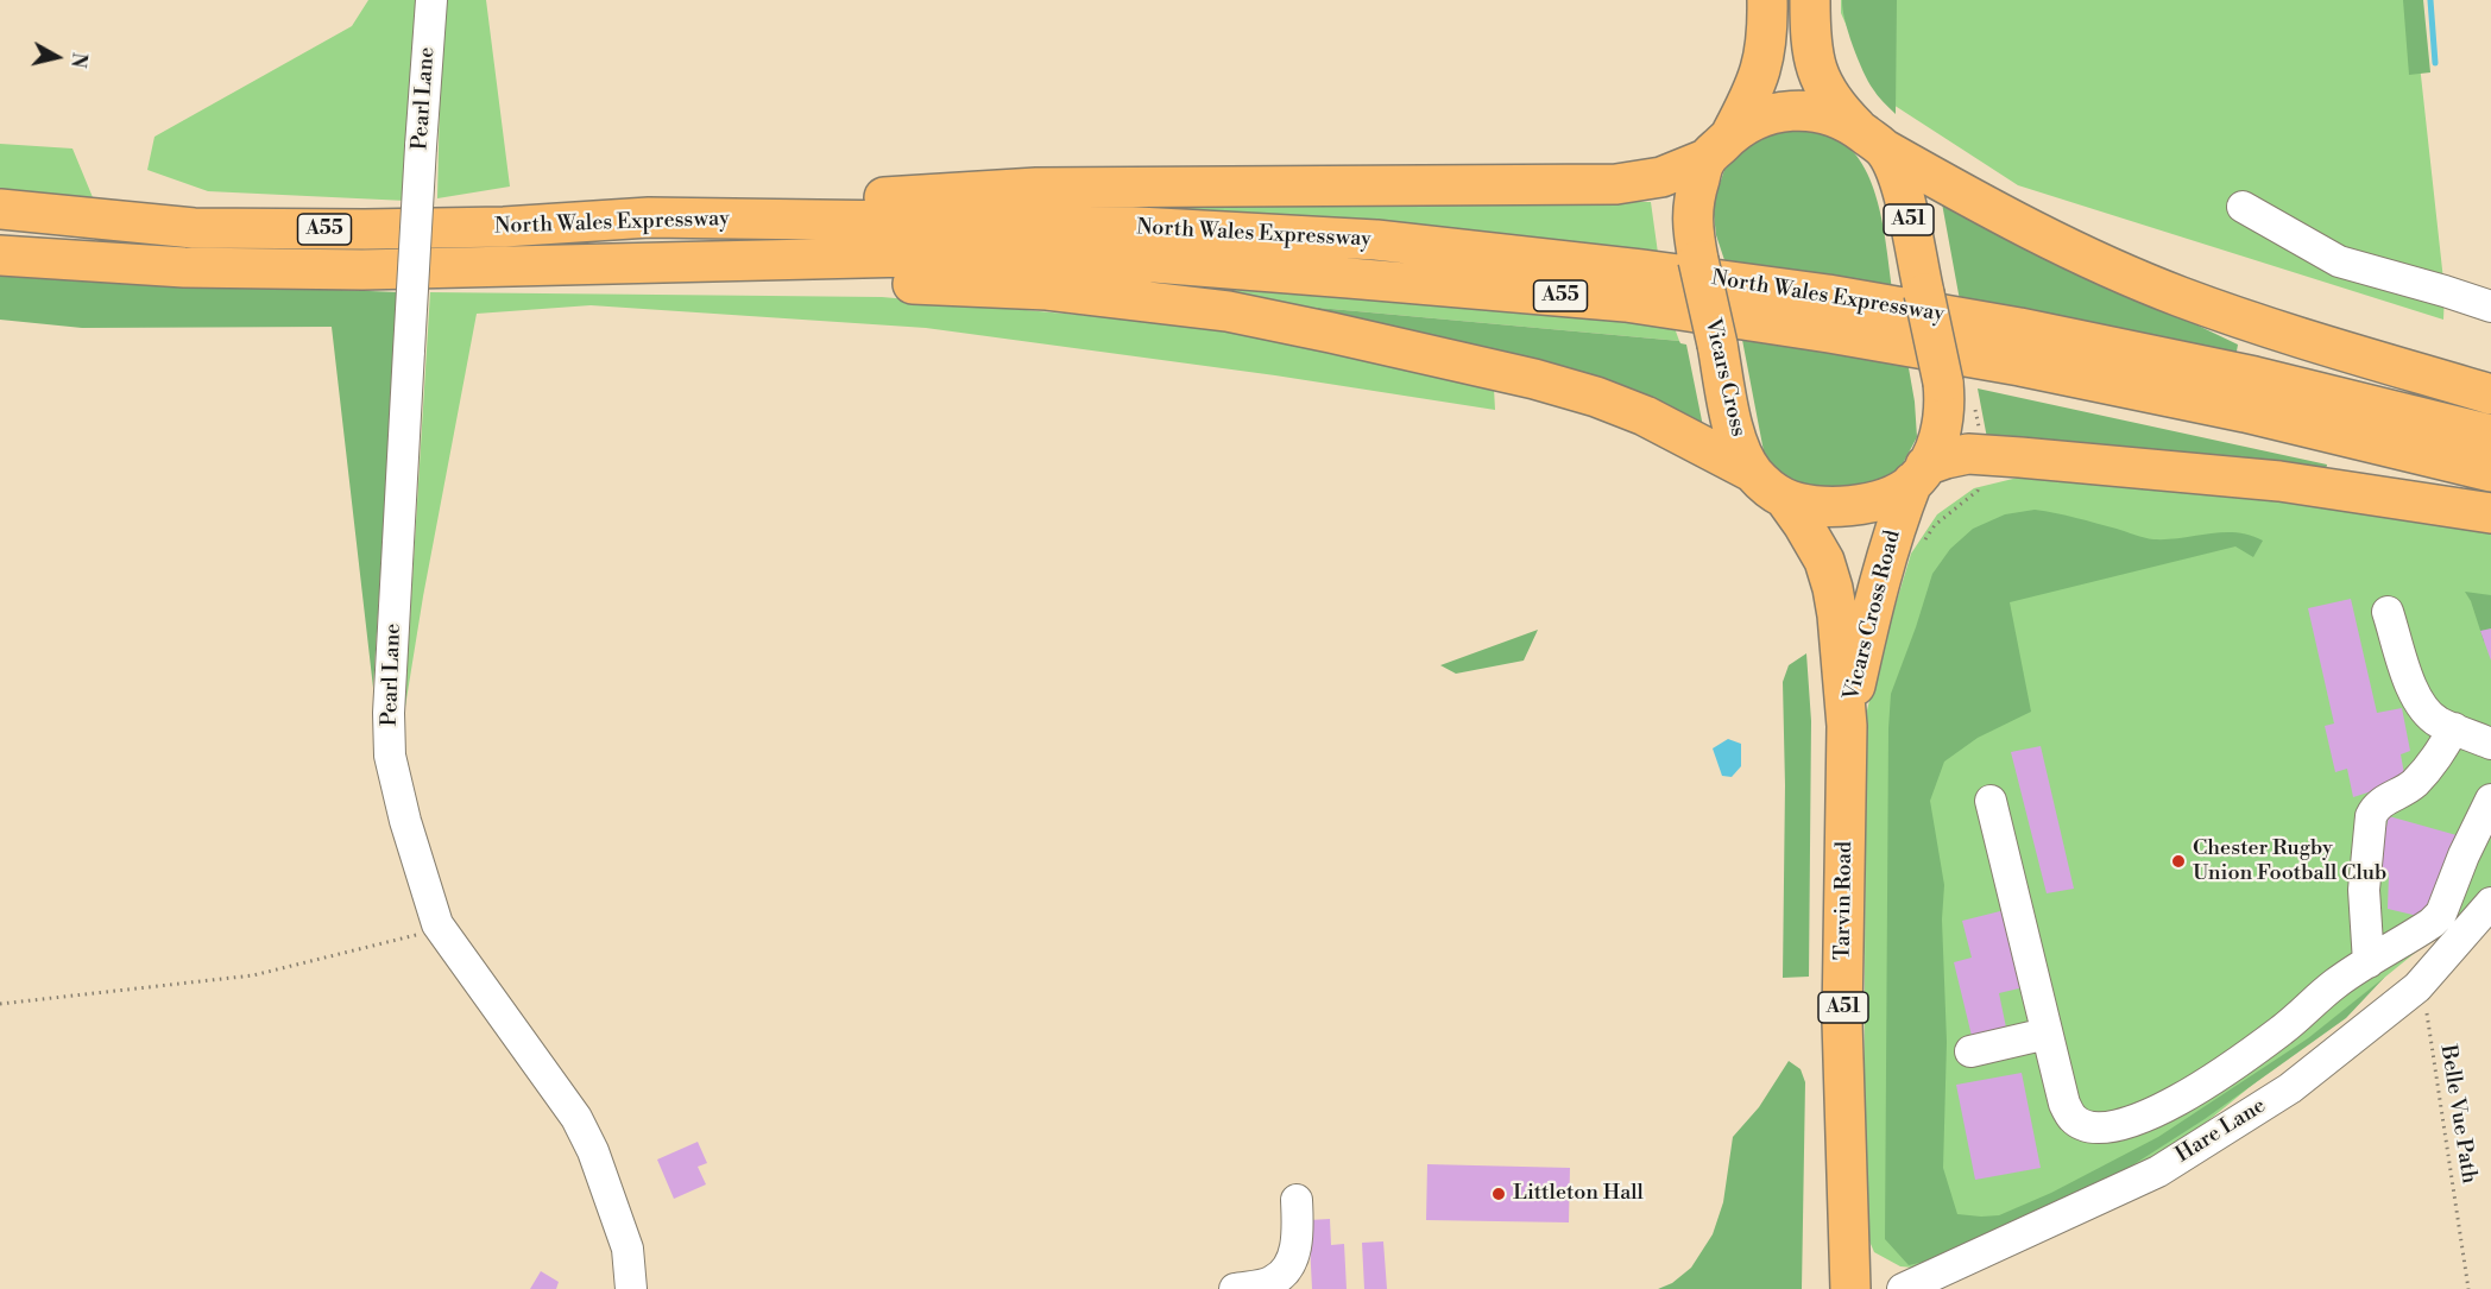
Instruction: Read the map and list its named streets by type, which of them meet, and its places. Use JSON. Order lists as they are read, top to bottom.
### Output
{
  "streets": {
    "highway": [
      "A51",
      "North Wales Expressway",
      "A55",
      "Vicars Cross",
      "Vicars Cross Road",
      "Tarvin Road"
    ],
    "street": ["Pearl Lane", "Hare Lane"],
    "path": ["Belle Vue Path"]
  },
  "crossings": [
    ["A51", "Vicars Cross"],
    ["A51", "Vicars Cross Road"],
    ["Vicars Cross", "Vicars Cross Road"],
    ["Vicars Cross Road", "Tarvin Road"],
    ["Belle Vue Path", "Hare Lane"]
  ],
  "places": ["Chester Rugby Union Football Club", "Littleton Hall"],
  "north": "right"
}
